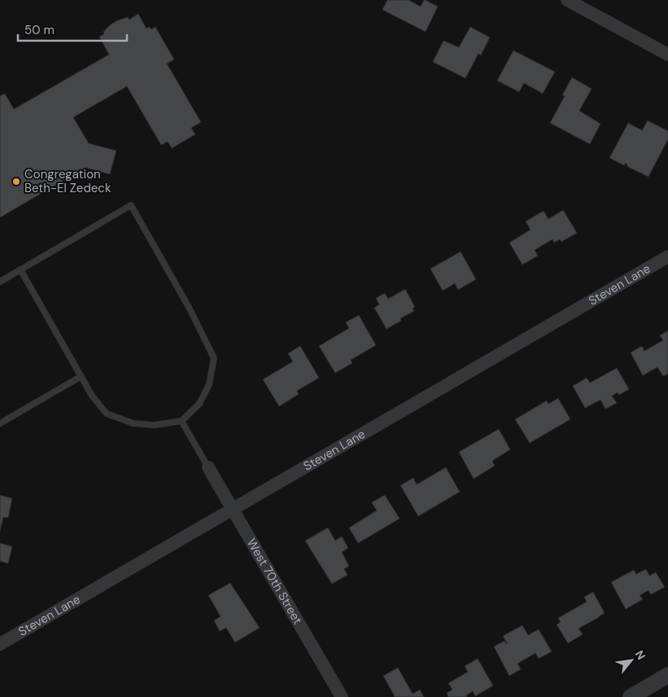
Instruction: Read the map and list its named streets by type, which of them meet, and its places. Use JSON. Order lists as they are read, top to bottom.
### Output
{
  "streets": {
    "street": ["Steven Lane", "West 70th Street"]
  },
  "crossings": [
    ["Steven Lane", "West 70th Street"]
  ],
  "places": ["Congregation Beth-El Zedeck"],
  "scale_bar": "50 m",
  "north": "top right"
}
